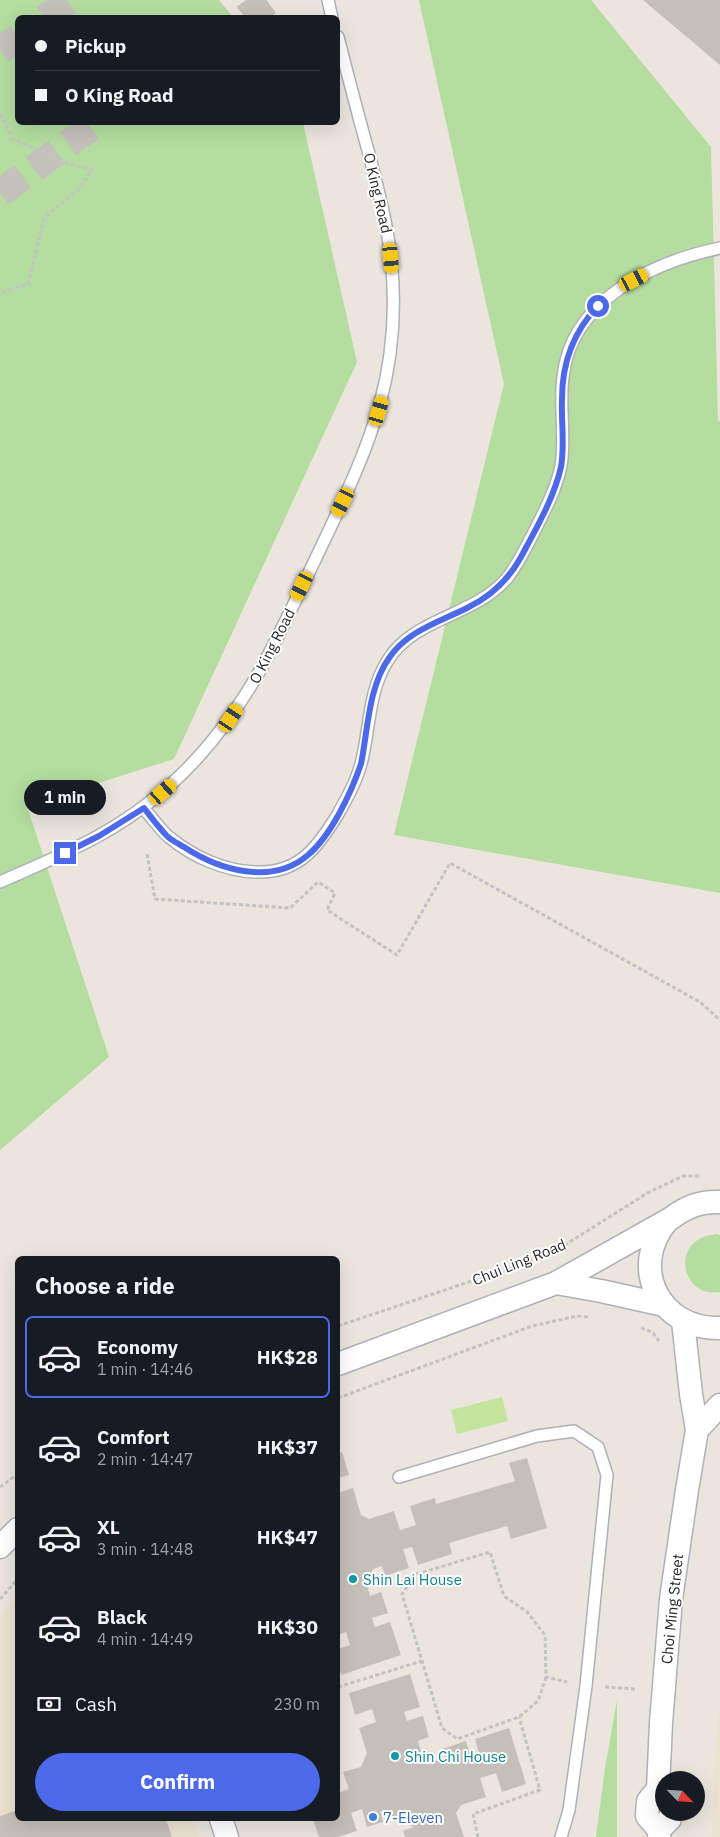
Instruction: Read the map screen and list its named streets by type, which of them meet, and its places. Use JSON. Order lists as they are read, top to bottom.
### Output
{
  "streets": {
    "street": ["Chui Ling Road", "Choi Ming Street"],
    "lane": ["O King Road"]
  },
  "crossings": [
    ["Chui Ling Road", "Choi Ming Street"]
  ],
  "places": ["Shin Lai House", "Shin Chi House", "7-Eleven"],
  "north": "bottom right",
  "page": {
    "banner": ["Pickup", "O King Road"],
    "bubble": "1 min",
    "heading": "Choose a ride",
    "list": [
      {
        "name": "Economy",
        "note": "1 min · 14:46",
        "value": "HK$28"
      },
      {
        "name": "Comfort",
        "note": "2 min · 14:47",
        "value": "HK$37"
      },
      {
        "name": "XL",
        "note": "3 min · 14:48",
        "value": "HK$47"
      },
      {
        "name": "Black",
        "note": "4 min · 14:49",
        "value": "HK$30"
      }
    ],
    "pay": ["Cash", "230 m"],
    "buttons": "Confirm"
  }
}
